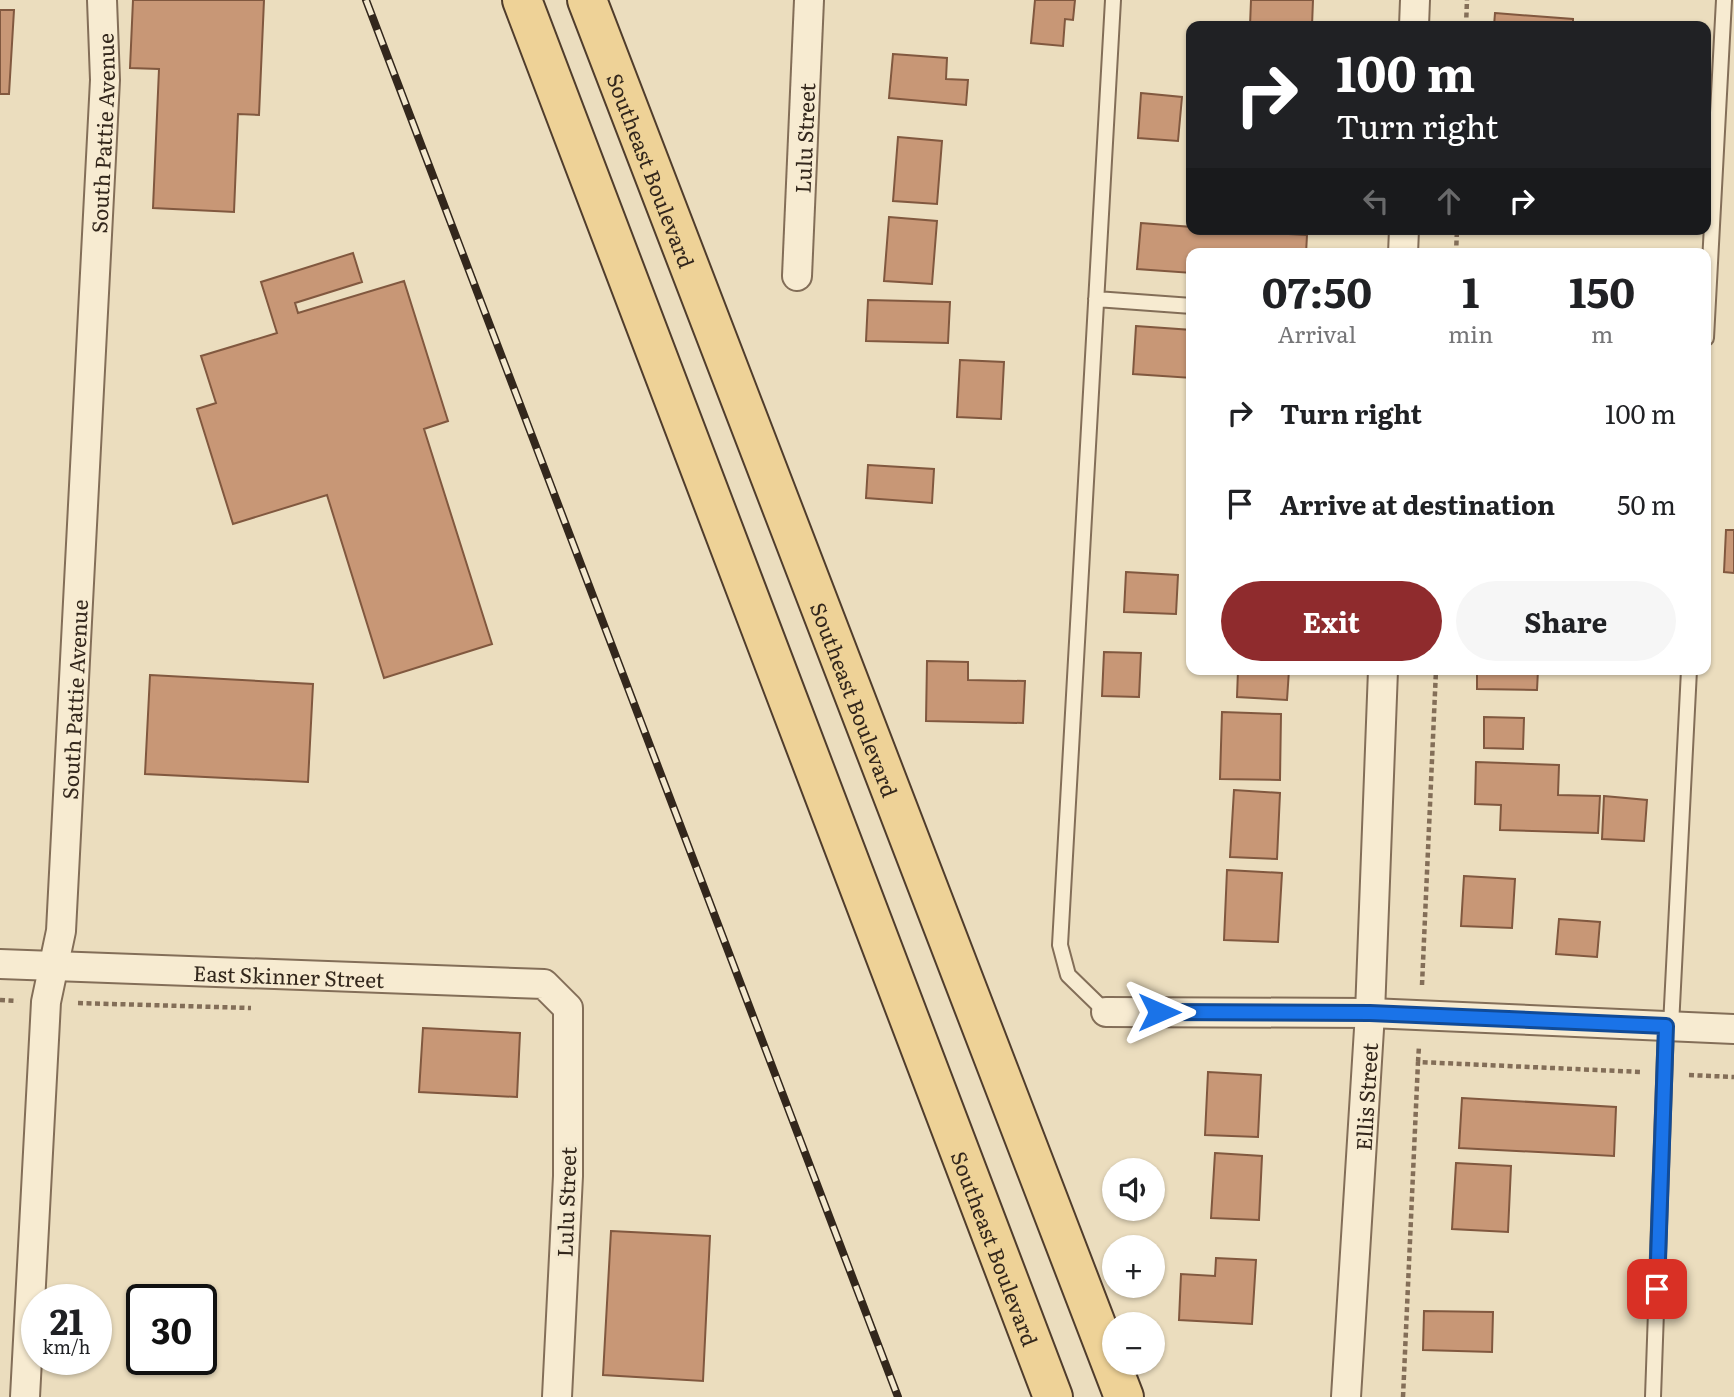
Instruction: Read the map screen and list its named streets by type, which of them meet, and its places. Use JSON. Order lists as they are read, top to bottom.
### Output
{
  "streets": {
    "main road": ["Southeast Boulevard"],
    "street": [
      "South Pattie Avenue",
      "Lulu Street",
      "East Skinner Street",
      "Ellis Street"
    ]
  },
  "crossings": [
    ["South Pattie Avenue", "East Skinner Street"],
    ["Lulu Street", "East Skinner Street"]
  ],
  "page": {
    "turn": ["100 m", "Turn right"],
    "eta": [
      "07:50",
      "Arrival",
      "1",
      "min",
      "150",
      "m"
    ],
    "list": [
      {
        "name": "Turn right",
        "value": "100 m"
      },
      {
        "name": "Arrive at destination",
        "value": "50 m"
      }
    ],
    "buttons": ["Exit", "Share"],
    "map_buttons": ["+", "−"],
    "speed": "21 km/h",
    "limit": "30"
  }
}
